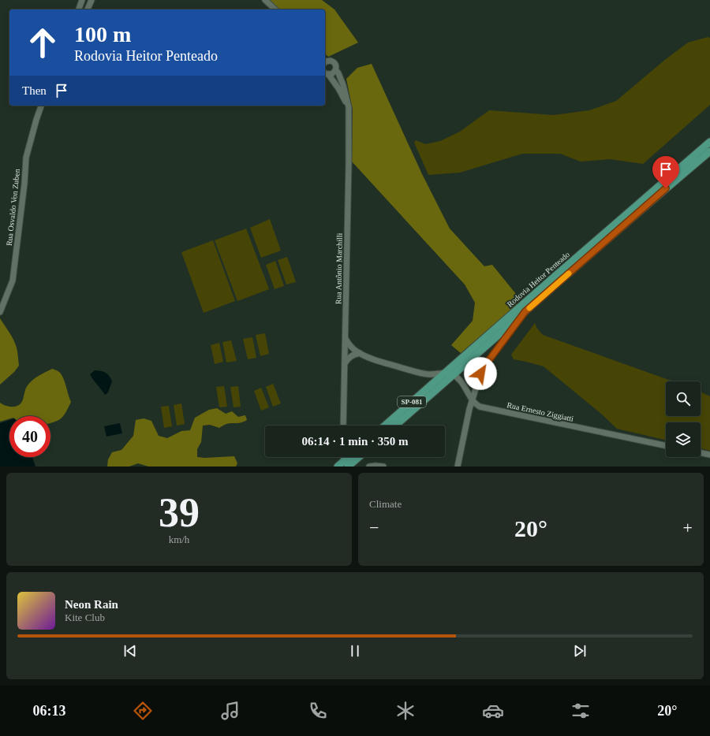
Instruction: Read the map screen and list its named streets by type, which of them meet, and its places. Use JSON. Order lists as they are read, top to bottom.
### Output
{
  "streets": {
    "main road": ["Rodovia Heitor Penteado", "SP-081"],
    "street": ["Rua Osvaldo Von Zuben", "Rua Antônio Marchilli", "Rua Ernesto Ziggiatti"]
  },
  "page": {
    "turn": ["100 m", "Rodovia Heitor Penteado"],
    "then": "Then",
    "limit": "40",
    "trip": "06:14 · 1 min · 350 m",
    "tile": [
      ["39", "km/h"],
      "Climate"
    ],
    "heat": ["−", "20°", "+"],
    "song": ["Neon Rain", "Kite Club"],
    "tabs": ["06:13", "20°"]
  }
}
